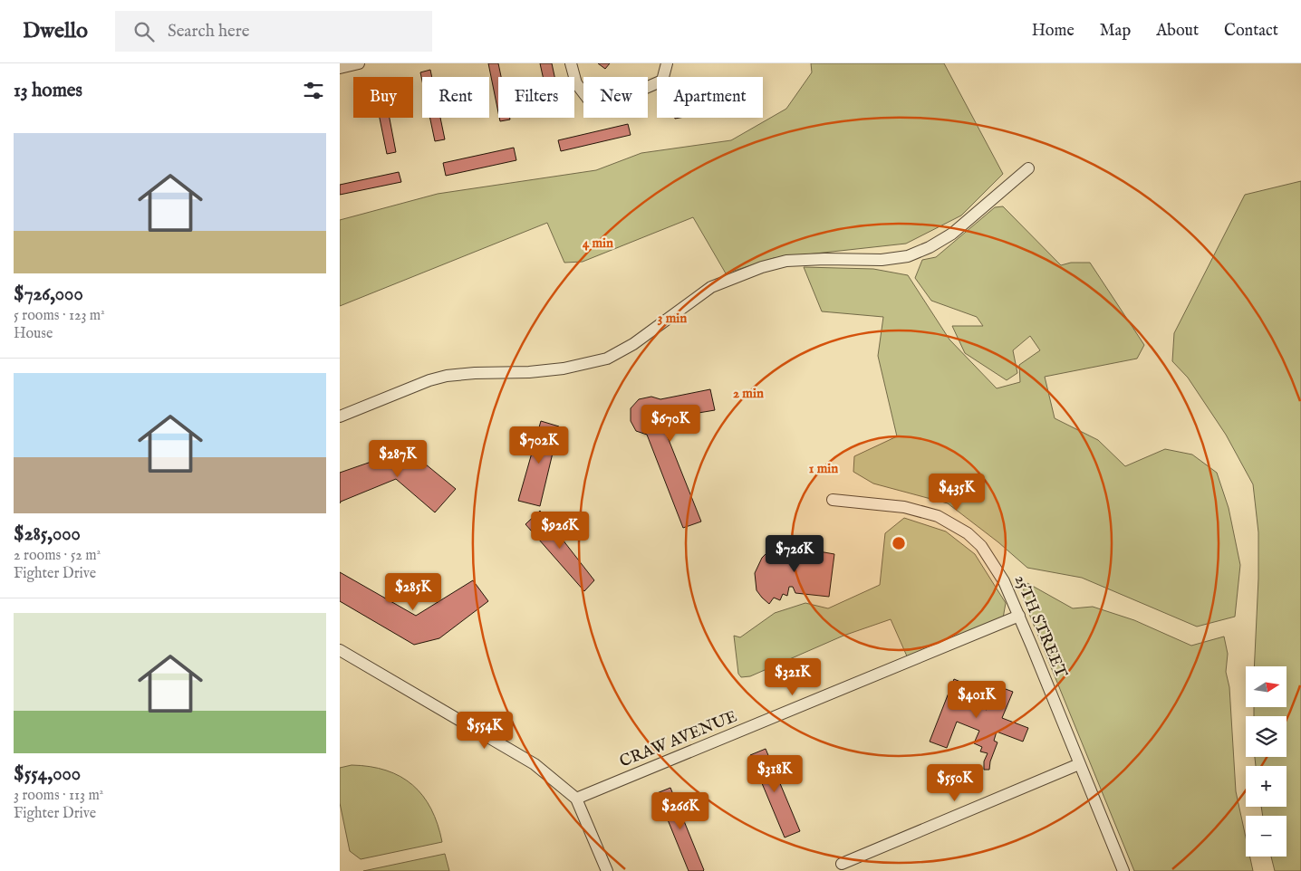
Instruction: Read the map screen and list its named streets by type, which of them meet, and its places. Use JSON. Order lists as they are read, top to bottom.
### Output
{
  "streets": {
    "street": ["25TH STREET", "CRAW AVENUE"]
  },
  "crossings": [
    ["25TH STREET", "CRAW AVENUE"]
  ],
  "north": "right",
  "page": {
    "header": "Dwello",
    "search": "Search here",
    "nav": [
      "Home",
      "Map",
      "About",
      "Contact"
    ],
    "heading": "13 homes",
    "chip": [
      "Buy",
      "Rent",
      "Filters",
      "New",
      "Apartment"
    ],
    "list": [
      {
        "name": "$726,000",
        "note": "5 rooms · 123 m² · House"
      },
      {
        "name": "$285,000",
        "note": "2 rooms · 52 m² · Fighter Drive"
      },
      {
        "name": "$554,000",
        "note": "3 rooms · 113 m² · Fighter Drive"
      }
    ],
    "price": [
      "$670K",
      "$702K",
      "$287K",
      "$435K",
      "$926K",
      "$726K",
      "$285K",
      "$321K",
      "$401K",
      "$554K",
      "$318K",
      "$550K",
      "$266K"
    ],
    "map_buttons": ["+", "−"]
  },
  "rings": [
    "4 min",
    "3 min",
    "2 min",
    "1 min"
  ]
}
